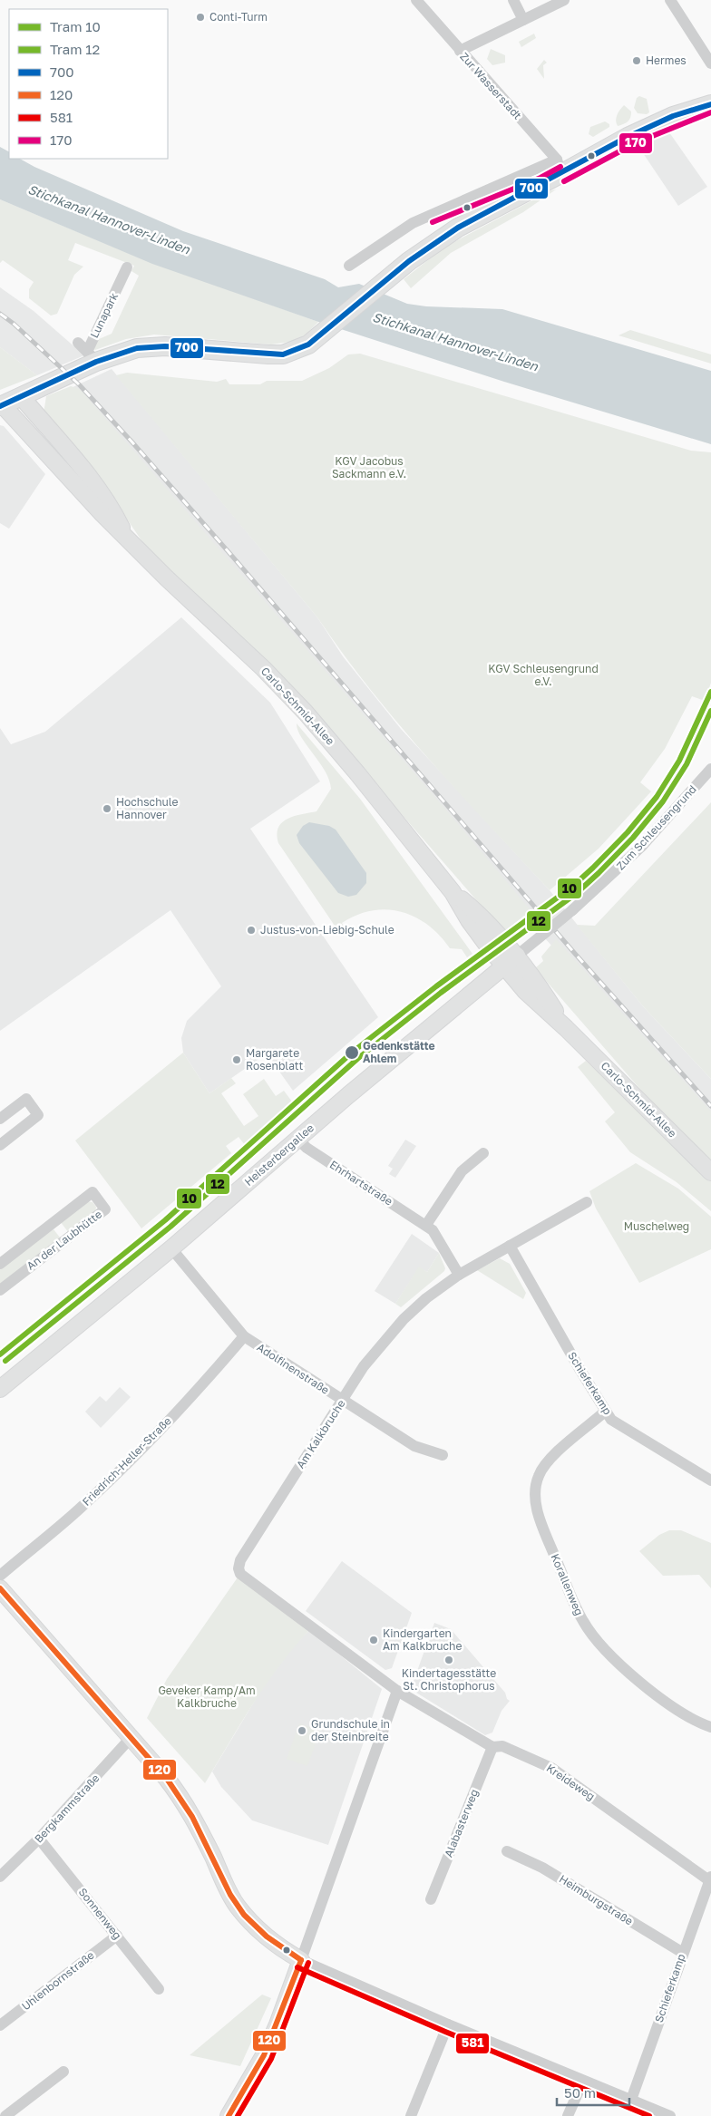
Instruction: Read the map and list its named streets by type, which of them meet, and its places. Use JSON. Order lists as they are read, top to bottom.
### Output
{
  "streets": {
    "main road": ["Carlo-Schmid-Allee", "Heisterbergallee"],
    "street": [
      "Zur Wasserstadt",
      "Lunapark",
      "Zum Schleusengrund",
      "Ehrhartstraße",
      "An der Laubhütte",
      "Adolfinenstraße",
      "Schieferkamp",
      "Am Kalkbruche",
      "Friedrich-Heller-Straße",
      "Korallenweg",
      "Kreideweg",
      "Bergkammstraße",
      "Alabasterweg",
      "Heimburgstraße",
      "Sonnenweg",
      "Uhlenbornstraße"
    ]
  },
  "crossings": [
    ["Carlo-Schmid-Allee", "Zum Schleusengrund"],
    ["Carlo-Schmid-Allee", "Heisterbergallee"],
    ["Zum Schleusengrund", "Heisterbergallee"],
    ["Heisterbergallee", "Ehrhartstraße"],
    ["Heisterbergallee", "Adolfinenstraße"],
    ["Ehrhartstraße", "Am Kalkbruche"],
    ["Adolfinenstraße", "Am Kalkbruche"],
    ["Adolfinenstraße", "Friedrich-Heller-Straße"],
    ["Schieferkamp", "Am Kalkbruche"],
    ["Schieferkamp", "Korallenweg"],
    ["Schieferkamp", "Kreideweg"],
    ["Schieferkamp", "Heimburgstraße"],
    ["Am Kalkbruche", "Kreideweg"],
    ["Kreideweg", "Alabasterweg"],
    ["Bergkammstraße", "Sonnenweg"],
    ["Sonnenweg", "Uhlenbornstraße"]
  ],
  "water": ["Stichkanal Hannover-Linden"],
  "parks": [
    "KGV Jacobus Sackmann e.V.",
    "KGV Schleusengrund e.V.",
    "Muschelweg",
    "Geveker Kamp/Am Kalkbruche"
  ],
  "places": [
    "Conti-Turm",
    "Hermes",
    "Hochschule Hannover",
    "Justus-von-Liebig-Schule",
    "Gedenkstätte Ahlem",
    "Margarete Rosenblatt",
    "Kindergarten Am Kalkbruche",
    "Kindertagesstätte St. Christophorus",
    "Grundschule in der Steinbreite"
  ],
  "lines": [
    "transit line 700",
    "transit line 170",
    "tram line 10",
    "tram line 12",
    "transit line 120",
    "transit line 581"
  ],
  "legend": [
    "Tram 10",
    "Tram 12",
    "700",
    "120",
    "581",
    "170"
  ],
  "scale_bar": "50 m"
}
